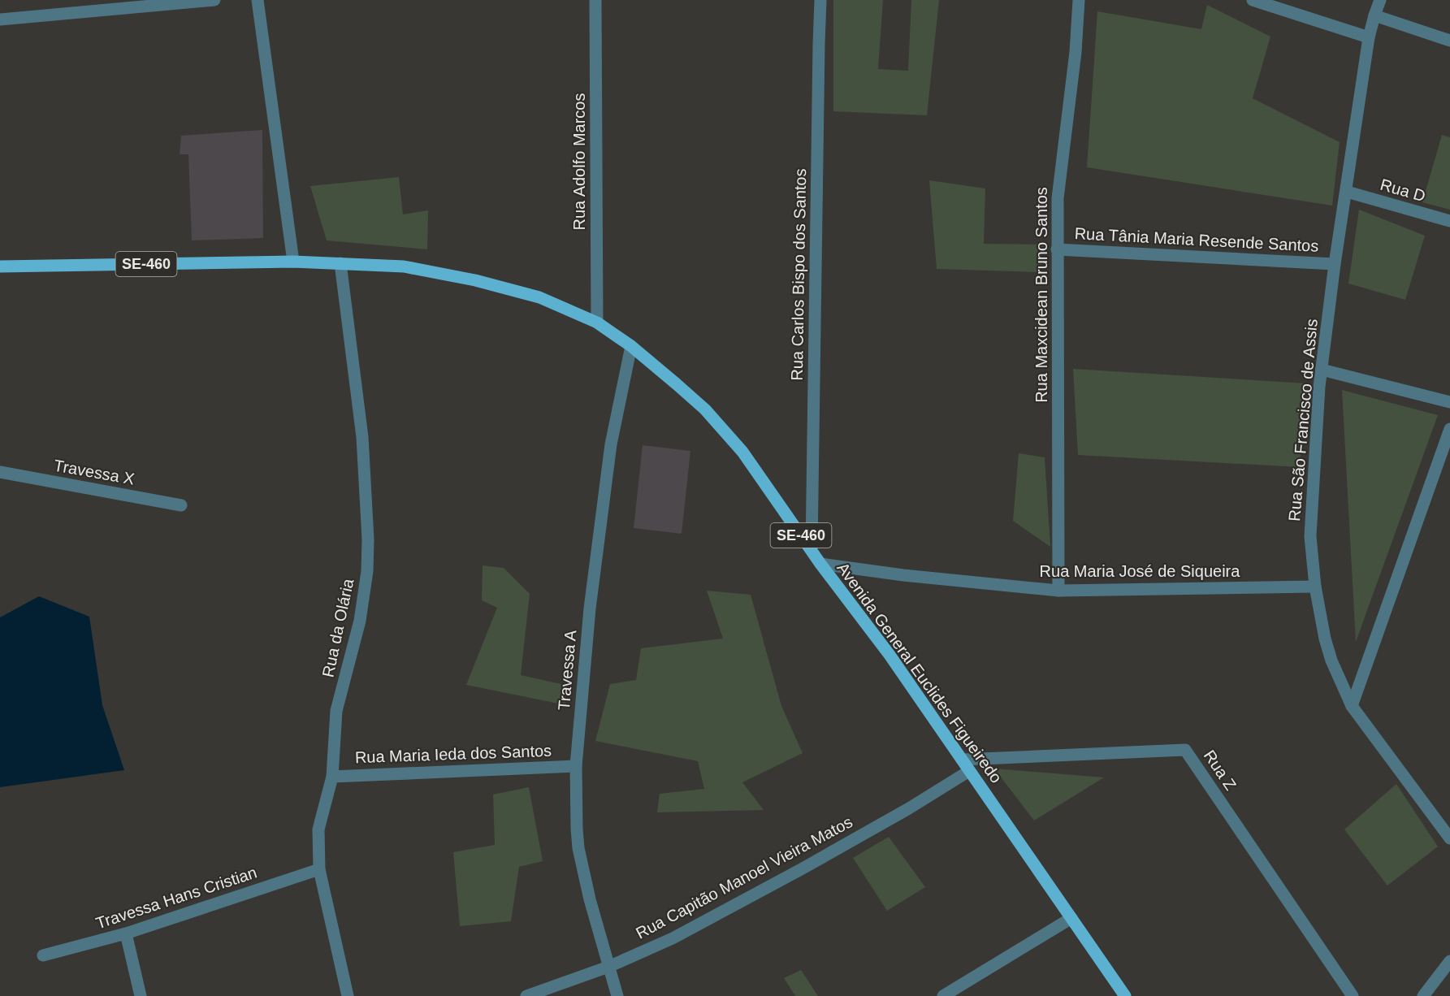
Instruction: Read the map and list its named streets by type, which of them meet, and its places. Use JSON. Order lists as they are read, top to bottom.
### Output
{
  "streets": {
    "main road": ["SE-460", "Avenida General Euclides Figueiredo"],
    "street": [
      "Rua Adolfo Marcos",
      "Rua D",
      "Rua Tânia Maria Resende Santos",
      "Rua Carlos Bispo dos Santos",
      "Rua Maxcidean Bruno Santos",
      "Rua São Francisco de Assis",
      "Travessa X",
      "Rua Maria José de Siqueira",
      "Rua da Olária",
      "Travessa A",
      "Rua Maria Ieda dos Santos",
      "Rua Z",
      "Rua Capitão Manoel Vieira Matos",
      "Travessa Hans Cristian"
    ]
  },
  "crossings": [
    ["Rua Adolfo Marcos", "Avenida General Euclides Figueiredo"],
    ["Rua D", "Rua São Francisco de Assis"],
    ["Rua Tânia Maria Resende Santos", "Rua Maxcidean Bruno Santos"],
    ["Rua Tânia Maria Resende Santos", "Rua São Francisco de Assis"],
    ["Rua Carlos Bispo dos Santos", "Avenida General Euclides Figueiredo"],
    ["Rua Maxcidean Bruno Santos", "Rua Maria José de Siqueira"],
    ["Rua São Francisco de Assis", "Rua Maria José de Siqueira"],
    ["Rua Maria José de Siqueira", "Avenida General Euclides Figueiredo"],
    ["Rua da Olária", "Avenida General Euclides Figueiredo"],
    ["Rua da Olária", "Rua Maria Ieda dos Santos"],
    ["Rua da Olária", "Travessa Hans Cristian"],
    ["Travessa A", "Avenida General Euclides Figueiredo"],
    ["Travessa A", "Rua Maria Ieda dos Santos"],
    ["Travessa A", "Rua Capitão Manoel Vieira Matos"],
    ["Avenida General Euclides Figueiredo", "Rua Z"],
    ["Avenida General Euclides Figueiredo", "Rua Capitão Manoel Vieira Matos"]
  ]
}
